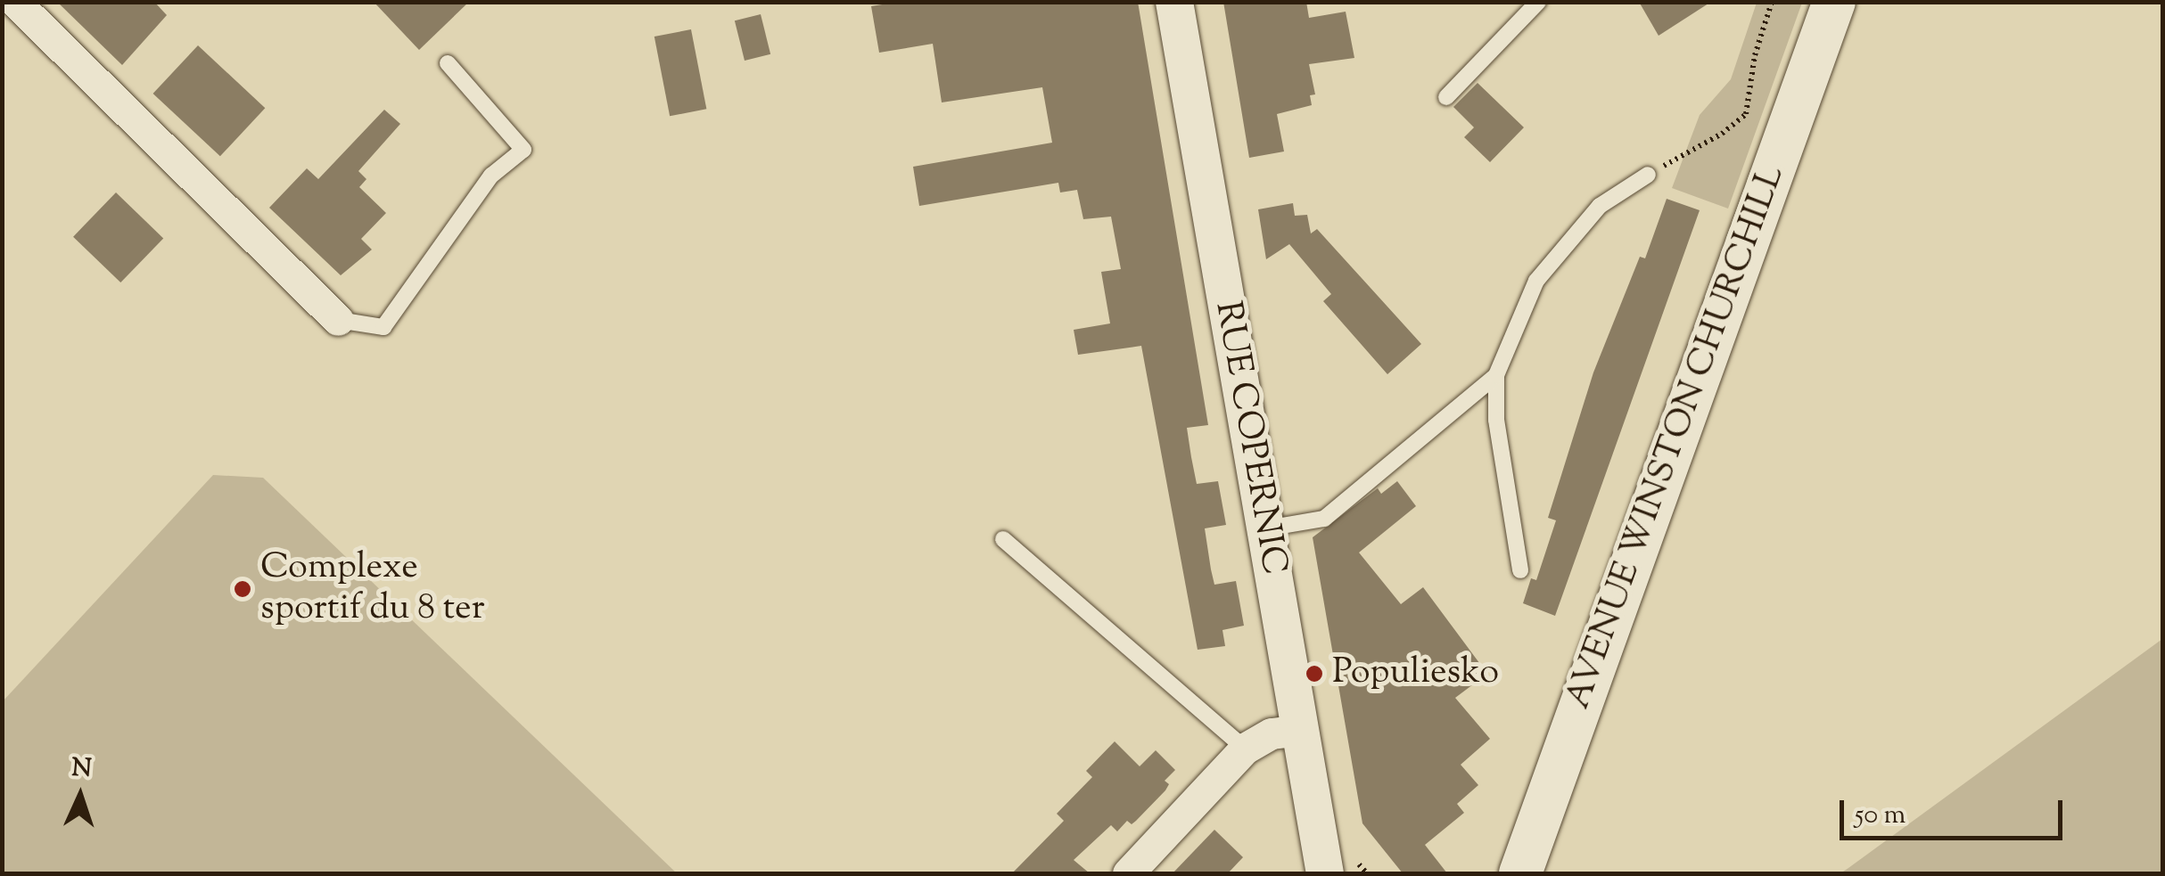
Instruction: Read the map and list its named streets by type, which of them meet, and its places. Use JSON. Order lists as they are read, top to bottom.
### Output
{
  "streets": {
    "main road": ["AVENUE WINSTON CHURCHILL"],
    "street": ["RUE COPERNIC"]
  },
  "places": ["Complexe sportif du 8 ter", "Populiesko"],
  "scale_bar": "50 m",
  "north": "top"
}
